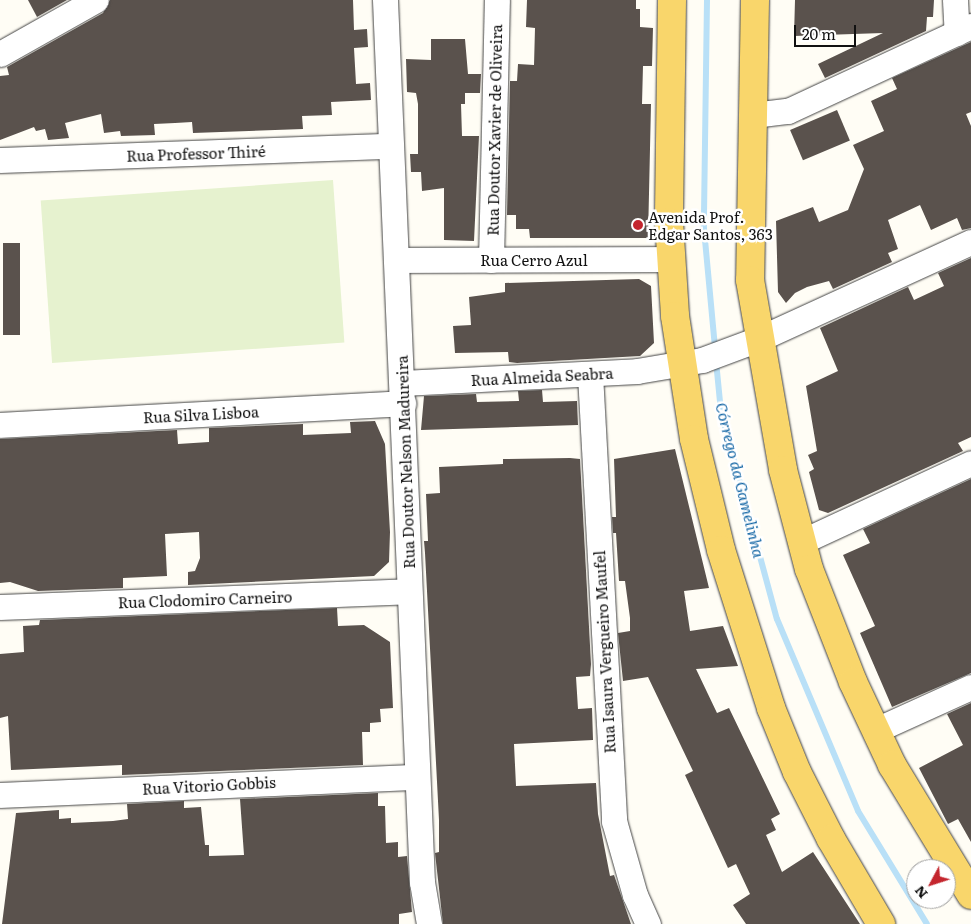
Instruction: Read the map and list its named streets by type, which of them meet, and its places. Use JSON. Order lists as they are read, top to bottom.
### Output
{
  "streets": {
    "street": [
      "Rua Doutor Xavier de Oliveira",
      "Rua Professor Thiré",
      "Rua Cerro Azul",
      "Rua Almeida Seabra",
      "Rua Silva Lisboa",
      "Rua Doutor Nelson Madureira",
      "Rua Clodomiro Carneiro",
      "Rua Isaura Vergueiro Maufel",
      "Rua Vitorio Gobbis"
    ]
  },
  "crossings": [
    ["Rua Doutor Xavier de Oliveira", "Rua Cerro Azul"],
    ["Rua Professor Thiré", "Rua Doutor Nelson Madureira"],
    ["Rua Cerro Azul", "Rua Doutor Nelson Madureira"],
    ["Rua Almeida Seabra", "Rua Silva Lisboa"],
    ["Rua Almeida Seabra", "Rua Doutor Nelson Madureira"],
    ["Rua Almeida Seabra", "Rua Isaura Vergueiro Maufel"],
    ["Rua Silva Lisboa", "Rua Doutor Nelson Madureira"],
    ["Rua Doutor Nelson Madureira", "Rua Clodomiro Carneiro"],
    ["Rua Doutor Nelson Madureira", "Rua Vitorio Gobbis"]
  ],
  "water": ["Córrego da Gamelinha"],
  "places": ["Avenida Prof. Edgar Santos, 363"],
  "scale_bar": "20 m",
  "north": "bottom left"
}
